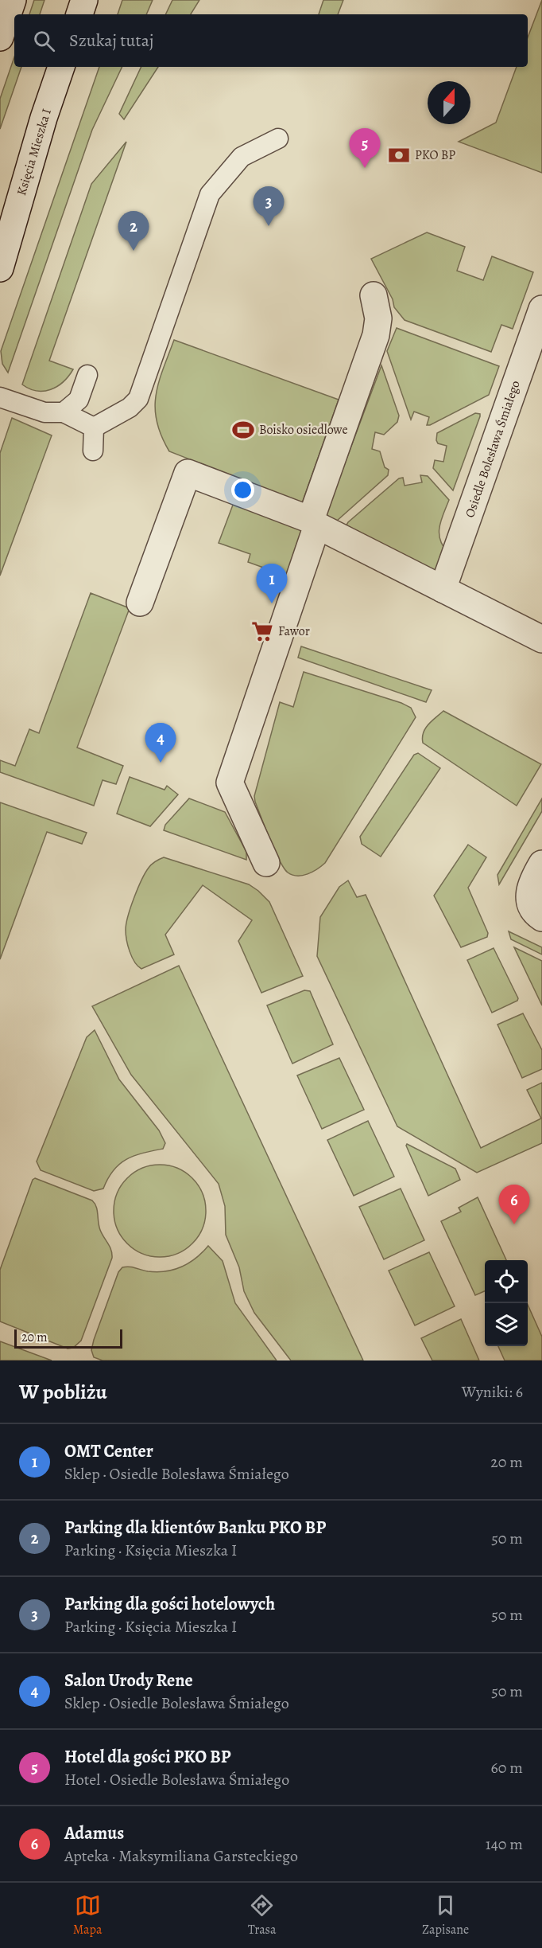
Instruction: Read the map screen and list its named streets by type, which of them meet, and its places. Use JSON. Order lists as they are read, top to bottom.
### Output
{
  "streets": {
    "street": ["Księcia Mieszka I", "Osiedle Bolesława Śmiałego"]
  },
  "places": {
    "bank": ["PKO BP"],
    "sports": ["Boisko osiedlowe"],
    "supermarket": ["Fawor"]
  },
  "scale_bar": "20 m",
  "north": "top",
  "page": {
    "search": "Szukaj tutaj",
    "pins": [
      "5",
      "3",
      "2",
      "1",
      "4",
      "6"
    ],
    "scale": "20 m",
    "heading": ["W pobliżu", "Wyniki: 6"],
    "list": [
      {
        "mark": "1",
        "name": "OMT Center",
        "note": "Sklep · Osiedle Bolesława Śmiałego",
        "value": "20 m"
      },
      {
        "mark": "2",
        "name": "Parking dla klientów Banku PKO BP",
        "note": "Parking · Księcia Mieszka I",
        "value": "50 m"
      },
      {
        "mark": "3",
        "name": "Parking dla gości hotelowych",
        "note": "Parking · Księcia Mieszka I",
        "value": "50 m"
      },
      {
        "mark": "4",
        "name": "Salon Urody Rene",
        "note": "Sklep · Osiedle Bolesława Śmiałego",
        "value": "50 m"
      },
      {
        "mark": "5",
        "name": "Hotel dla gości PKO BP",
        "note": "Hotel · Osiedle Bolesława Śmiałego",
        "value": "60 m"
      },
      {
        "mark": "6",
        "name": "Adamus",
        "note": "Apteka · Maksymiliana Garsteckiego",
        "value": "140 m"
      }
    ],
    "nav": ["Mapa", "Trasa", "Zapisane"]
  }
}
